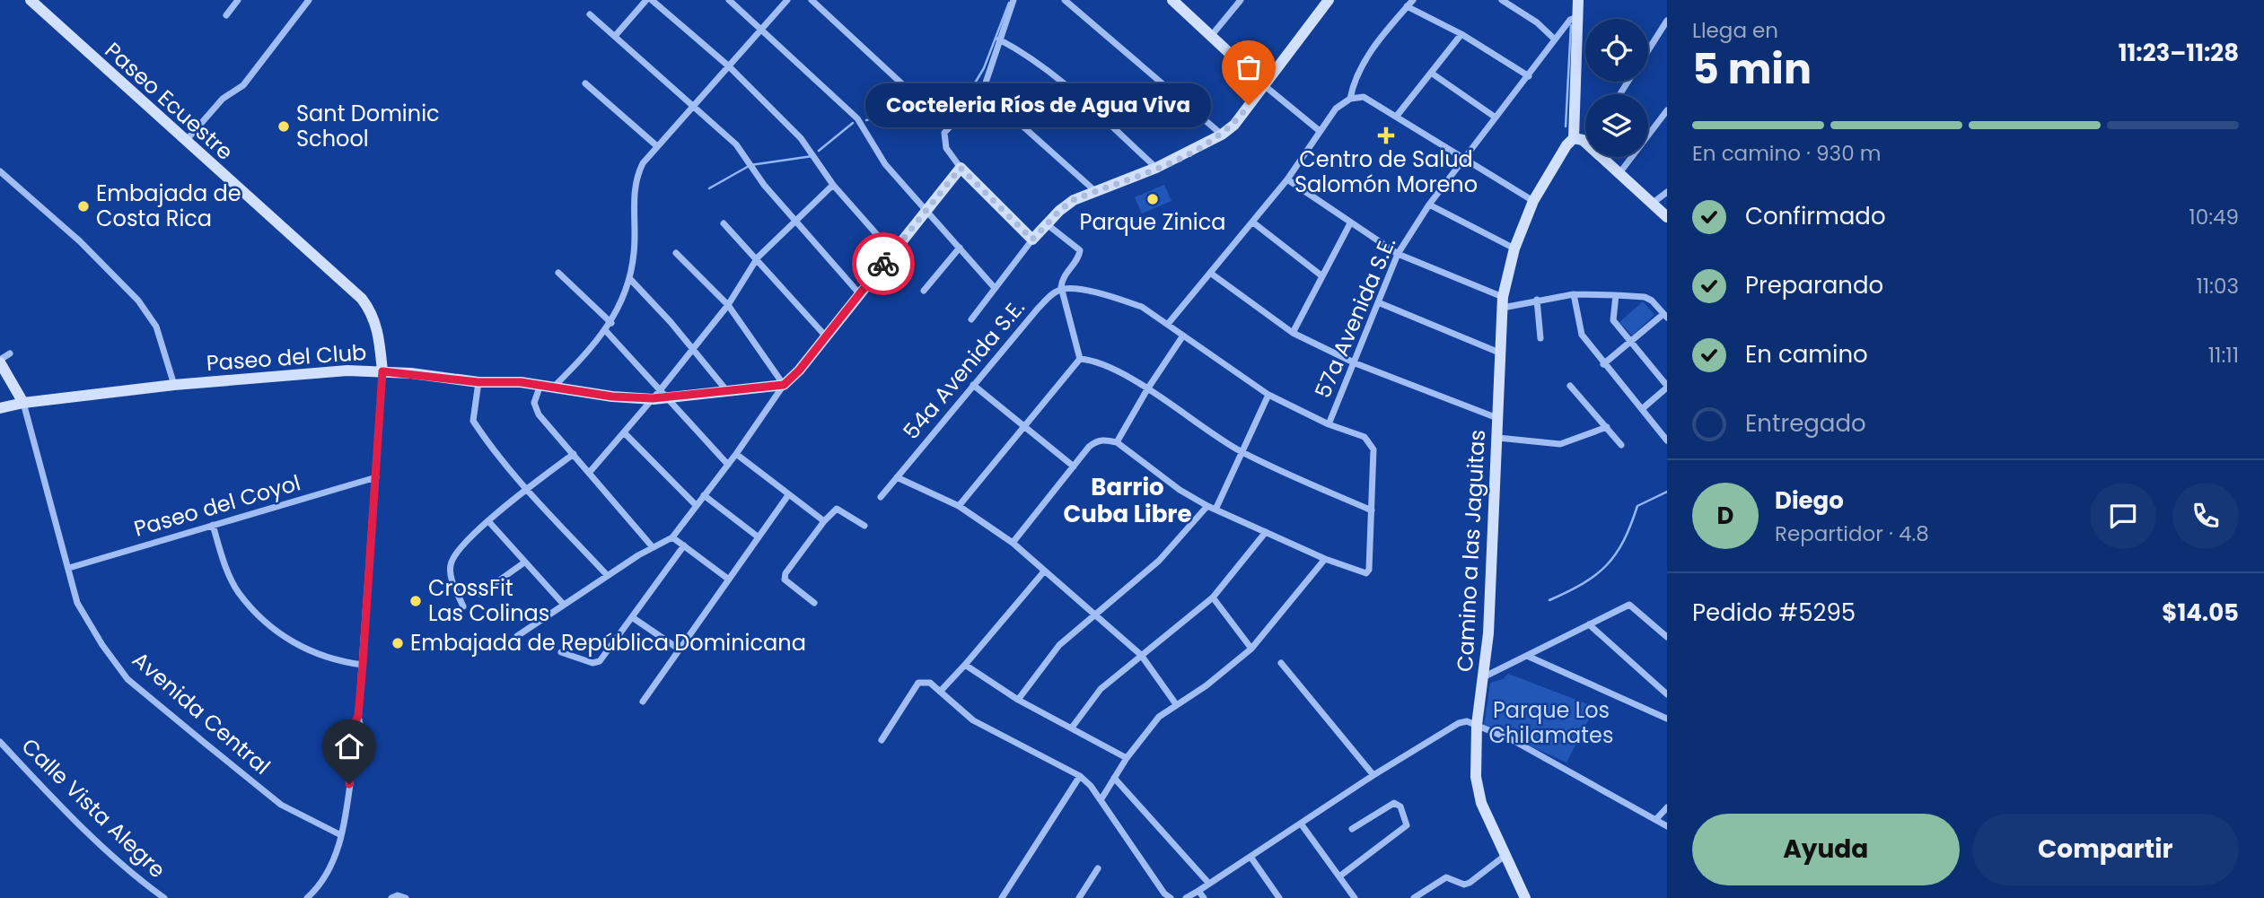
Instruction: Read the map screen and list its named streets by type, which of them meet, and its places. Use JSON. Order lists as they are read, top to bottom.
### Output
{
  "streets": {
    "street": [
      "Paseo Ecuestre",
      "57a Avenida S.E.",
      "Paseo del Club",
      "54a Avenida S.E.",
      "Paseo del Coyol",
      "Camino a las Jaguitas",
      "Avenida Central",
      "Calle Vista Alegre"
    ]
  },
  "crossings": [
    ["Paseo Ecuestre", "Paseo del Club"],
    ["Paseo Ecuestre", "Paseo del Coyol"],
    ["Paseo Ecuestre", "Avenida Central"],
    ["Paseo del Club", "Avenida Central"],
    ["Paseo del Coyol", "Avenida Central"]
  ],
  "districts": ["Barrio Cuba Libre"],
  "parks": ["Parque Los Chilamates"],
  "places": {
    "other": [
      "Cocteleria Ríos de Agua Viva",
      "Sant Dominic School",
      "Parque Zinica",
      "Embajada de Costa Rica",
      "CrossFit Las Colinas",
      "Embajada de República Dominicana"
    ],
    "health": ["Centro de Salud Salomón Moreno"]
  },
  "page": {
    "heading": ["5 min", "Llega en", "11:23–11:28"],
    "panel": [
      "Diego",
      "Repartidor · 4.8",
      "Pedido #5295",
      "$14.05"
    ],
    "bubble": "Cocteleria Ríos de Agua Viva",
    "bar": "En camino · 930 m",
    "list": [
      ["Confirmado", "10:49"],
      ["Preparando", "11:03"],
      ["En camino", "11:11"],
      "Entregado"
    ],
    "round": "D",
    "buttons": ["Ayuda", "Compartir"]
  }
}
